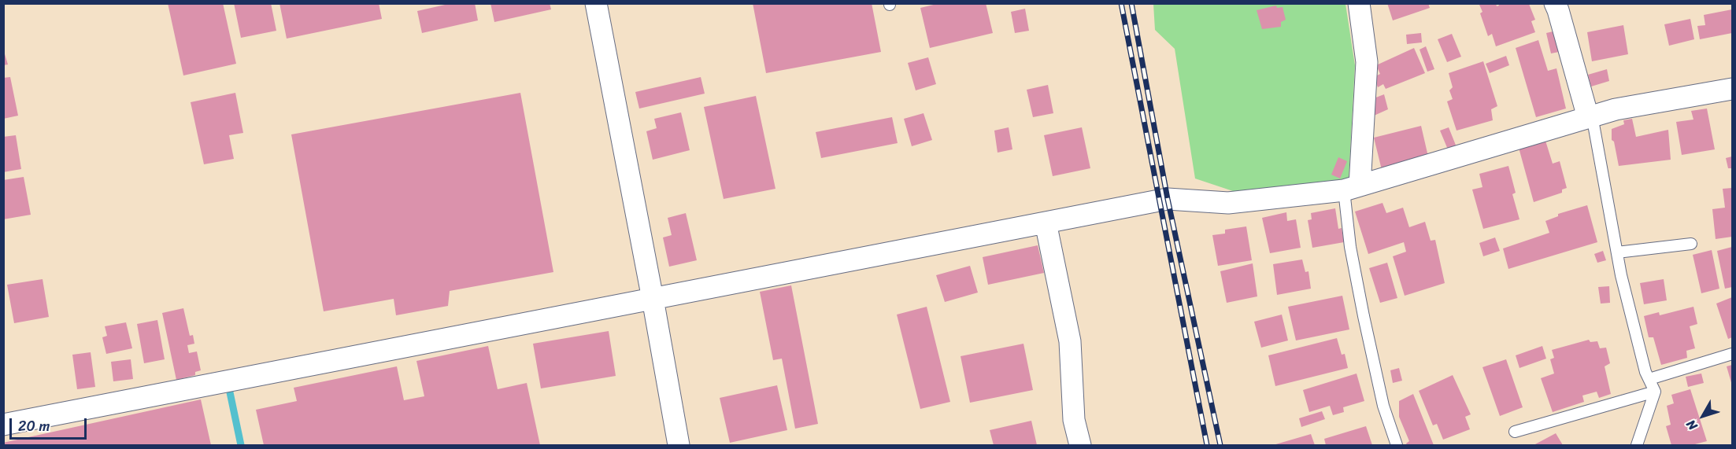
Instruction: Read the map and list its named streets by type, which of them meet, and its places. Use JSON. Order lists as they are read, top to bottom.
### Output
{
  "scale_bar": "20 m",
  "north": "bottom left"
}
